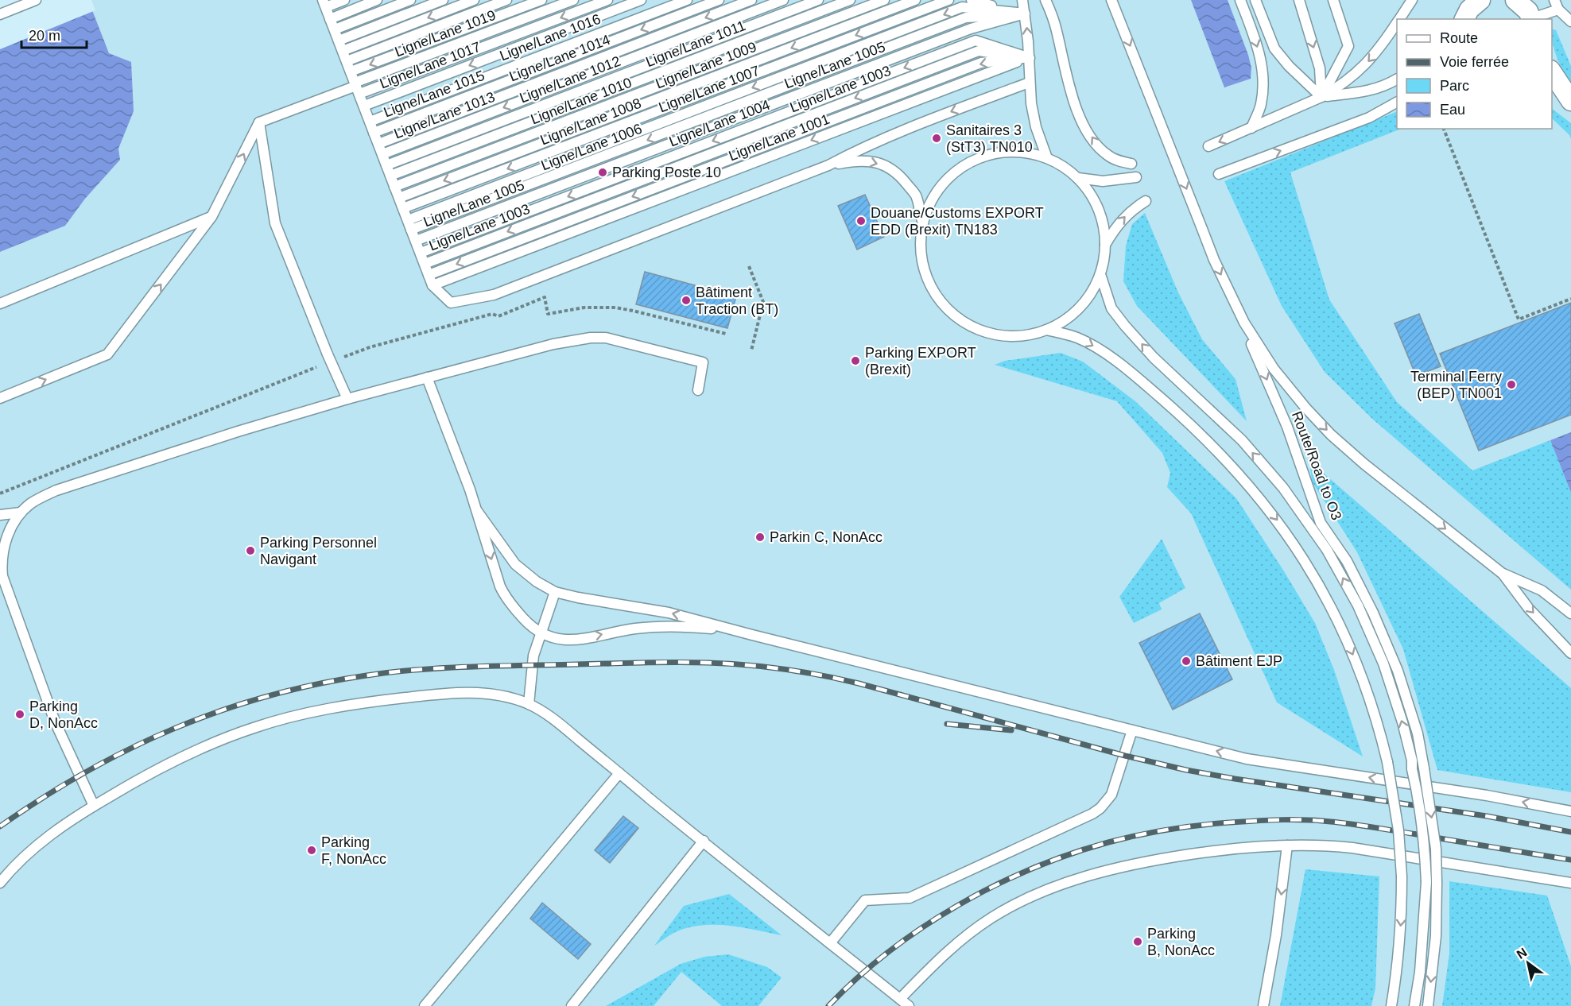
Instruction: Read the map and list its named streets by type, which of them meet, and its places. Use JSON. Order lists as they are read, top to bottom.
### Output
{
  "streets": {
    "lane": [
      "Ligne/Lane 1019",
      "Ligne/Lane 1016",
      "Ligne/Lane 1011",
      "Ligne/Lane 1014",
      "Ligne/Lane 1017",
      "Ligne/Lane 1009",
      "Ligne/Lane 1005",
      "Ligne/Lane 1012",
      "Ligne/Lane 1007",
      "Ligne/Lane 1003",
      "Ligne/Lane 1015",
      "Ligne/Lane 1010",
      "Ligne/Lane 1013",
      "Ligne/Lane 1008",
      "Ligne/Lane 1004",
      "Ligne/Lane 1001",
      "Ligne/Lane 1006",
      "Route/Road to O3"
    ]
  },
  "crossings": [
    ["Ligne/Lane 1005", "Ligne/Lane 1007"],
    ["Ligne/Lane 1005", "Ligne/Lane 1006"],
    ["Ligne/Lane 1007", "Ligne/Lane 1006"],
    ["Ligne/Lane 1003", "Ligne/Lane 1004"],
    ["Ligne/Lane 1003", "Ligne/Lane 1001"],
    ["Ligne/Lane 1004", "Ligne/Lane 1001"]
  ],
  "places": [
    "Sanitaires 3 (StT3) TN010",
    "Parking Poste 10",
    "Douane/Customs EXPORT EDD (Brexit) TN183",
    "Bâtiment Traction (BT)",
    "Parking EXPORT (Brexit)",
    "Terminal Ferry (BEP) TN001",
    "Parkin C, NonAcc",
    "Parking Personnel Navigant",
    "Bâtiment EJP",
    "Parking D, NonAcc",
    "Parking F, NonAcc",
    "Parking B, NonAcc"
  ],
  "legend": [
    "Route",
    "Voie ferrée",
    "Parc",
    "Eau"
  ],
  "scale_bar": "20 m",
  "north": "top left"
}
